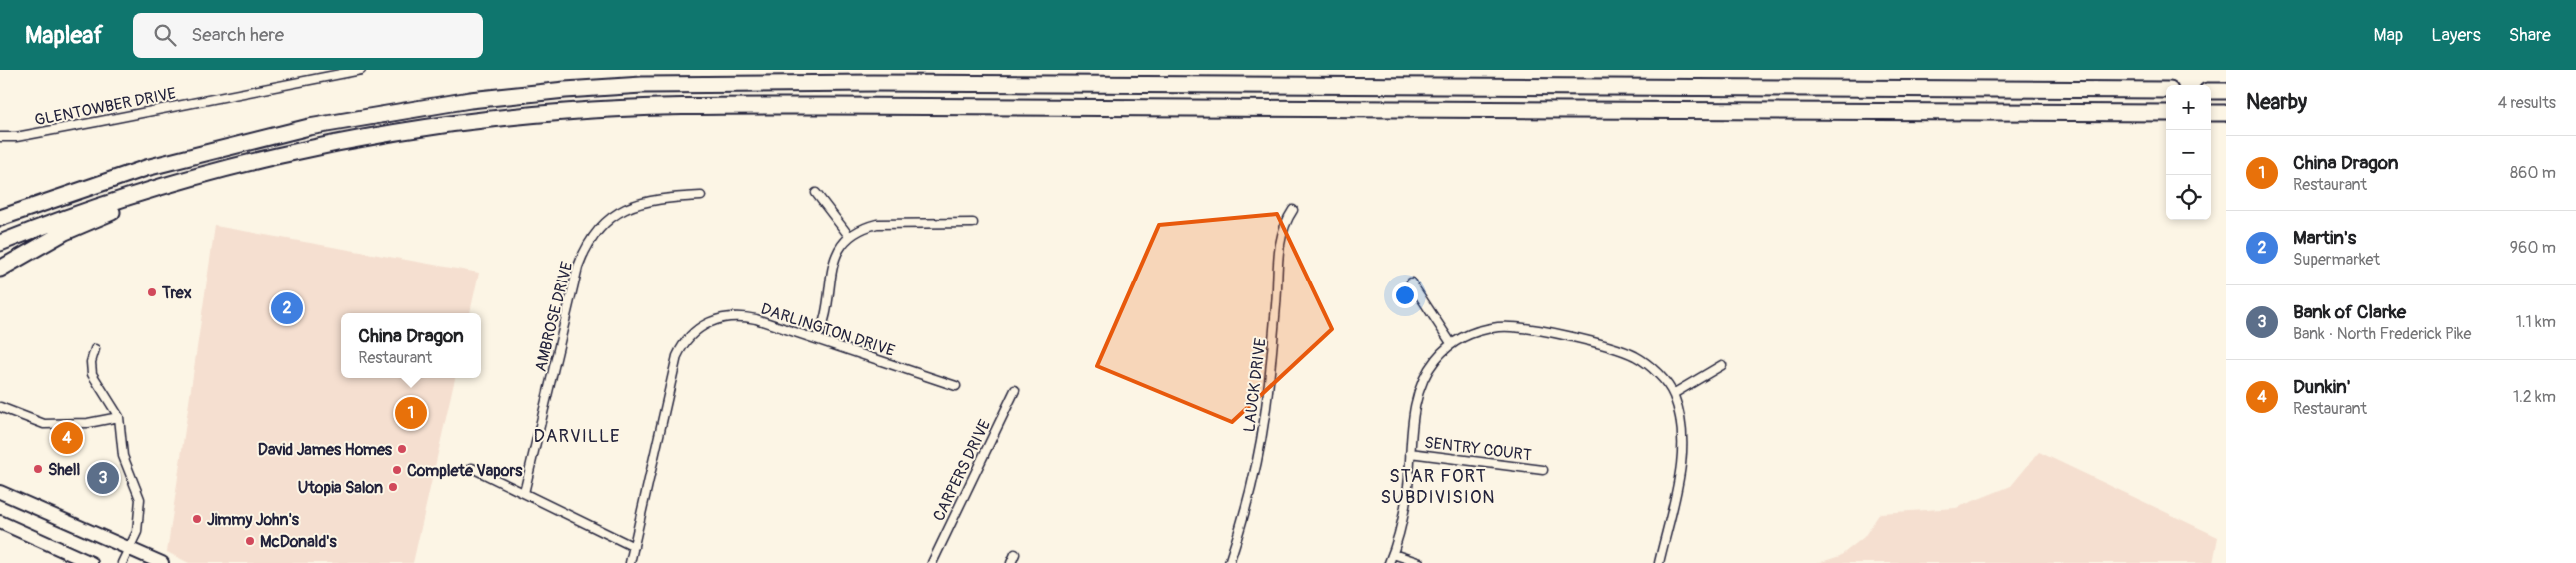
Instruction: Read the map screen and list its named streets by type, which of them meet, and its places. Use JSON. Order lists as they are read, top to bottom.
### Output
{
  "streets": {
    "street": [
      "GLENTOWBER DRIVE",
      "AMBROSE DRIVE",
      "DARLINGTON DRIVE",
      "LAUCK DRIVE",
      "SENTRY COURT",
      "CARPERS DRIVE"
    ]
  },
  "districts": ["DARVILLE", "STAR FORT SUBDIVISION"],
  "places": [
    "Trex",
    "David James Homes",
    "Shell",
    "Complete Vapors",
    "Utopia Salon",
    "Jimmy John's",
    "McDonald's"
  ],
  "page": {
    "header": "Mapleaf",
    "search": "Search here",
    "nav": ["Map", "Layers", "Share"],
    "heading": ["Nearby", "4 results"],
    "map_buttons": ["+", "−"],
    "list": [
      {
        "mark": "1",
        "name": "China Dragon",
        "note": "Restaurant",
        "value": "860 m"
      },
      {
        "mark": "2",
        "name": "Martin's",
        "note": "Supermarket",
        "value": "960 m"
      },
      {
        "mark": "3",
        "name": "Bank of Clarke",
        "note": "Bank · North Frederick Pike",
        "value": "1.1 km"
      },
      {
        "mark": "4",
        "name": "Dunkin'",
        "note": "Restaurant",
        "value": "1.2 km"
      }
    ],
    "pins": [
      "2",
      "1",
      "4",
      "3"
    ],
    "popup": ["China Dragon", "Restaurant"]
  }
}
